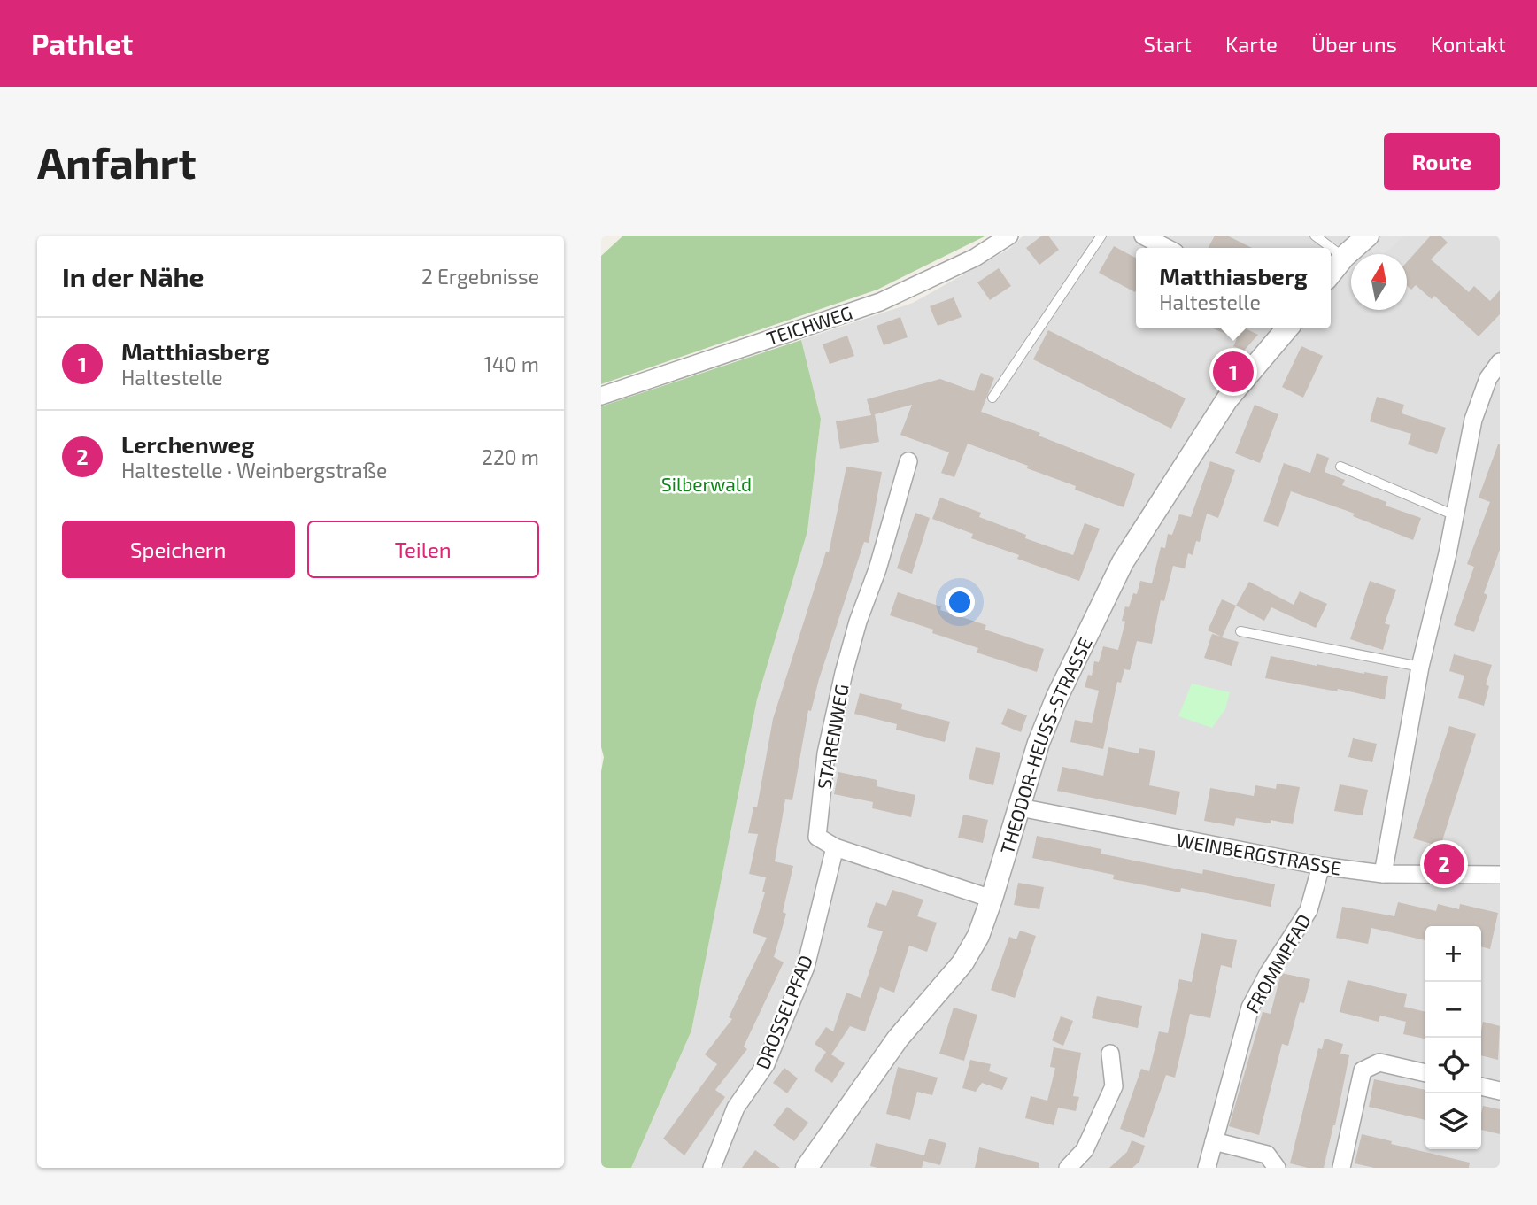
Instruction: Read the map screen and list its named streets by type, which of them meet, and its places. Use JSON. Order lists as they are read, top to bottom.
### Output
{
  "streets": {
    "street": [
      "TEICHWEG",
      "STARENWEG",
      "THEODOR-HEUSS-STRASSE",
      "WEINBERGSTRASSE",
      "FROMMPFAD",
      "DROSSELPFAD"
    ]
  },
  "crossings": [
    ["STARENWEG", "DROSSELPFAD"],
    ["THEODOR-HEUSS-STRASSE", "WEINBERGSTRASSE"],
    ["WEINBERGSTRASSE", "FROMMPFAD"]
  ],
  "parks": ["Silberwald"],
  "north": "top",
  "page": {
    "header": "Pathlet",
    "nav": [
      "Start",
      "Karte",
      "Über uns",
      "Kontakt"
    ],
    "buttons": [
      "Route",
      ["Speichern", "Teilen"]
    ],
    "title": "Anfahrt",
    "heading": ["In der Nähe", "2 Ergebnisse"],
    "popup": ["Matthiasberg", "Haltestelle"],
    "list": [
      {
        "mark": "1",
        "name": "Matthiasberg",
        "note": "Haltestelle",
        "value": "140 m"
      },
      {
        "mark": "2",
        "name": "Lerchenweg",
        "note": "Haltestelle · Weinbergstraße",
        "value": "220 m"
      }
    ],
    "pins": ["1", "2"],
    "map_buttons": ["+", "−"]
  }
}
